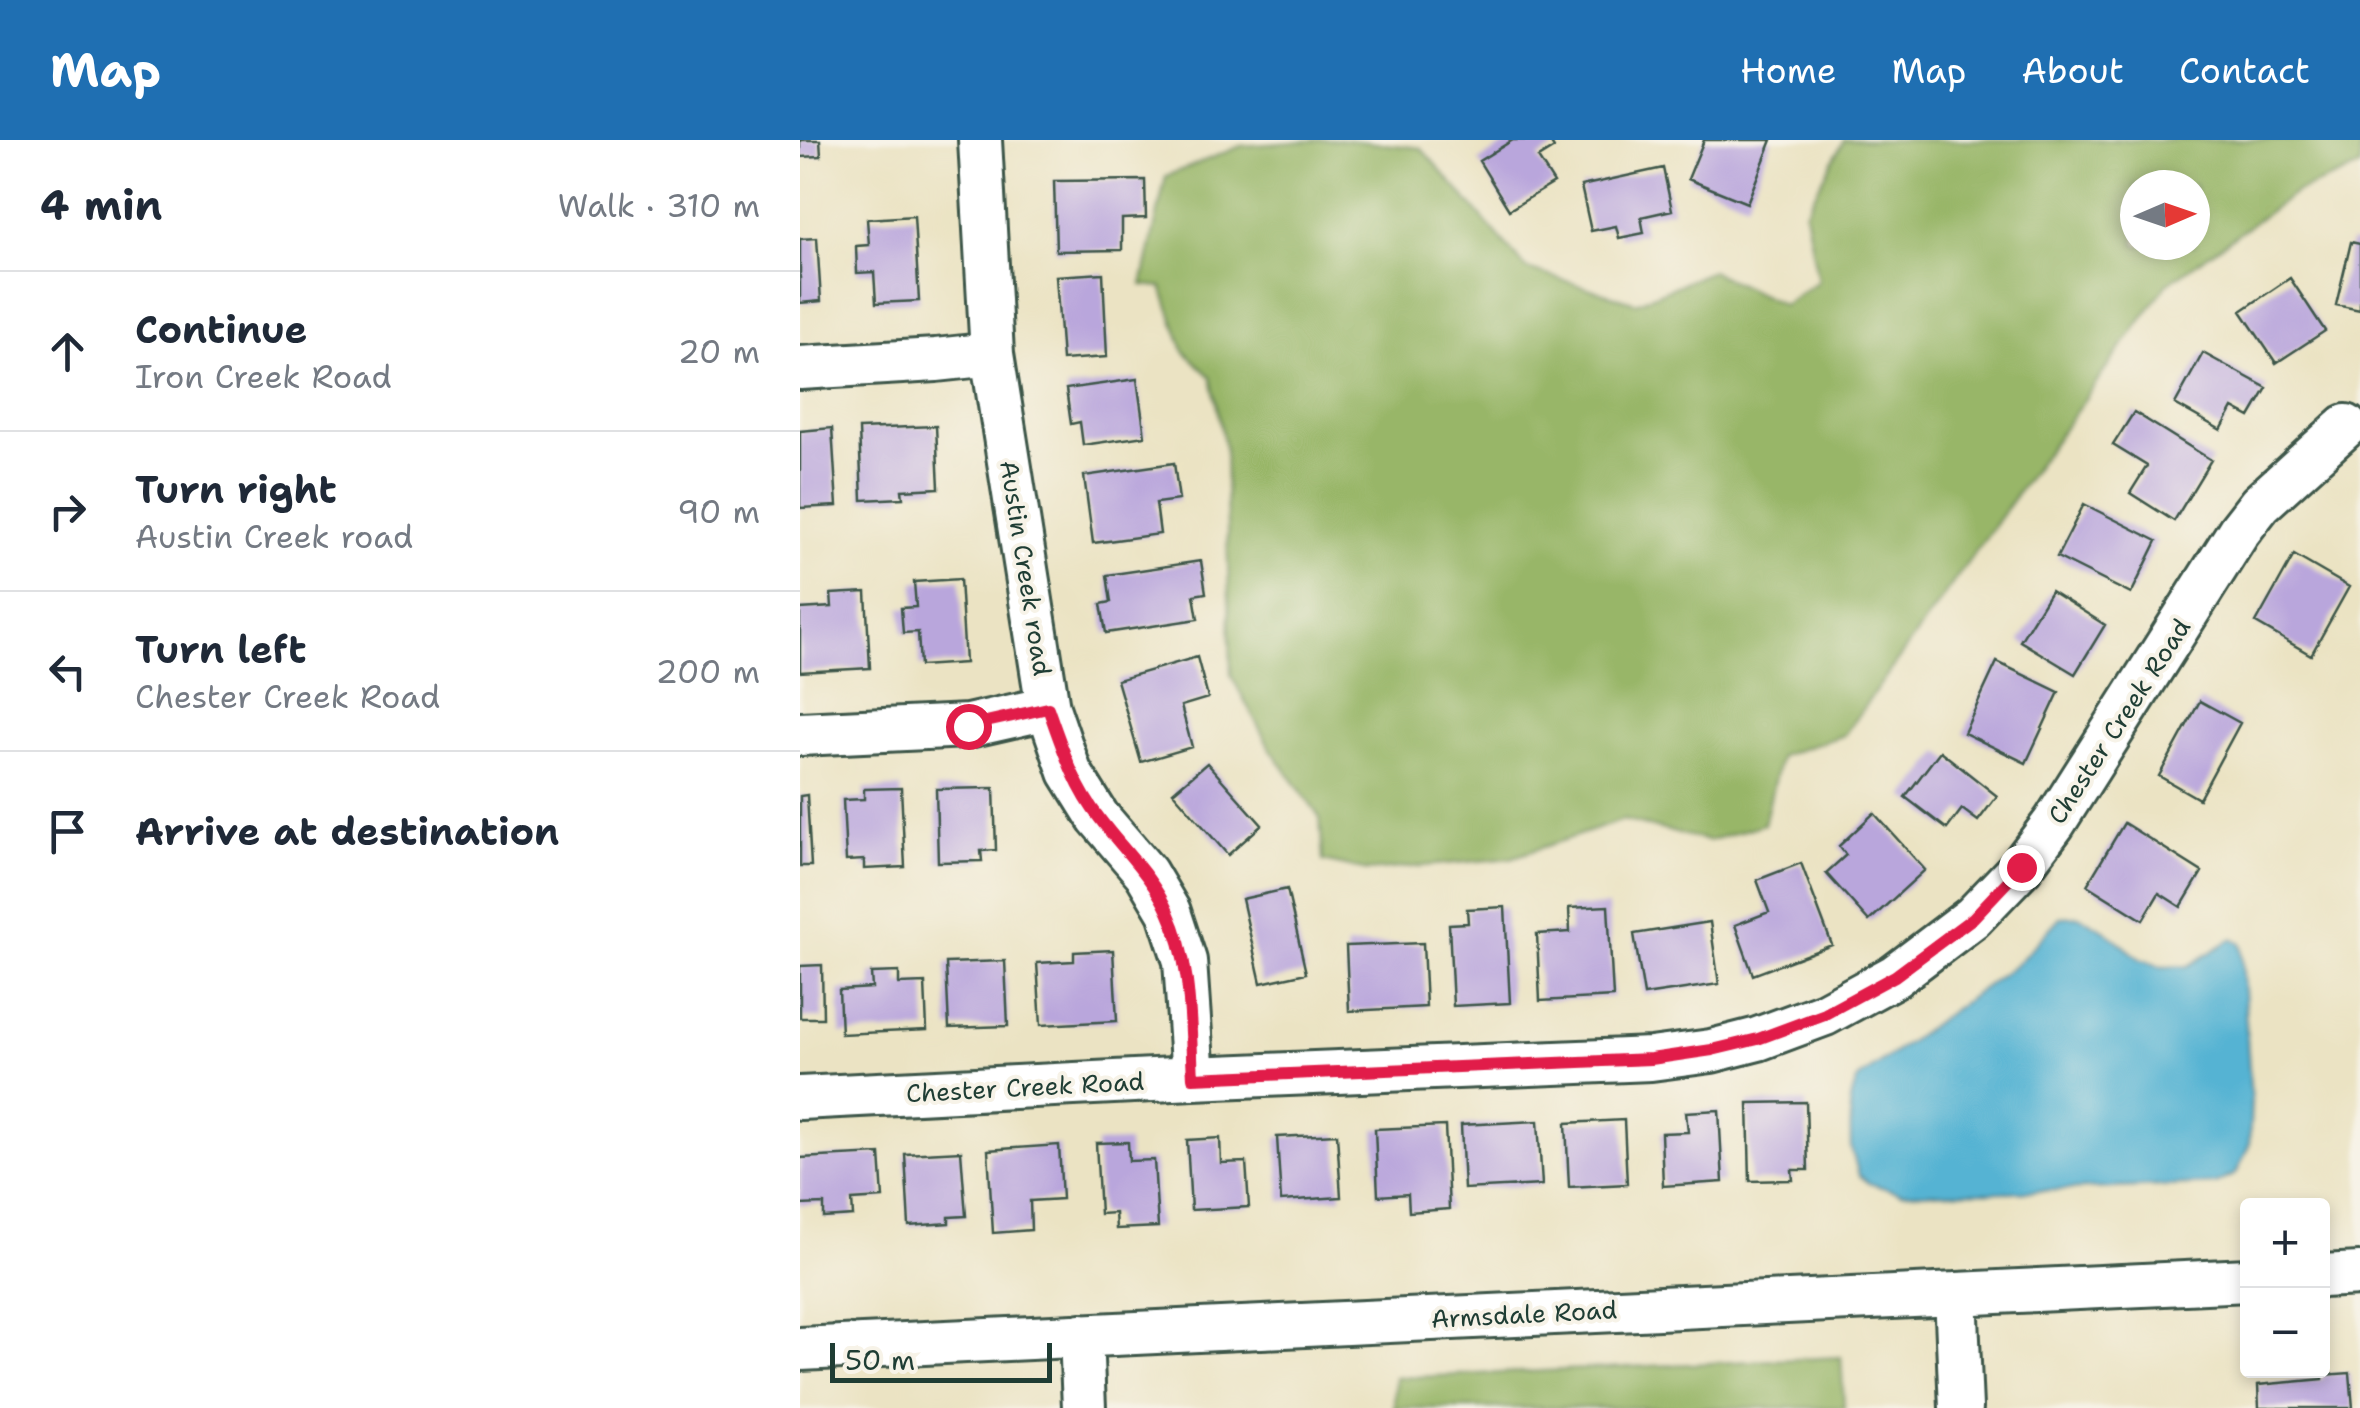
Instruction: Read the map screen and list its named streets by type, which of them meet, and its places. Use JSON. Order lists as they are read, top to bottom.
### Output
{
  "streets": {
    "street": ["Austin Creek road", "Chester Creek Road", "Armsdale Road"]
  },
  "crossings": [
    ["Austin Creek road", "Chester Creek Road"]
  ],
  "scale_bar": "50 m",
  "north": "right",
  "page": {
    "header": "Map",
    "nav": [
      "Home",
      "Map",
      "About",
      "Contact"
    ],
    "heading": ["4 min", "Walk · 310 m"],
    "list": [
      ["Continue", "Iron Creek Road", "20 m"],
      ["Turn right", "Austin Creek road", "90 m"],
      ["Turn left", "Chester Creek Road", "200 m"],
      "Arrive at destination"
    ],
    "map_buttons": ["+", "−"],
    "scale": "50 m"
  }
}
